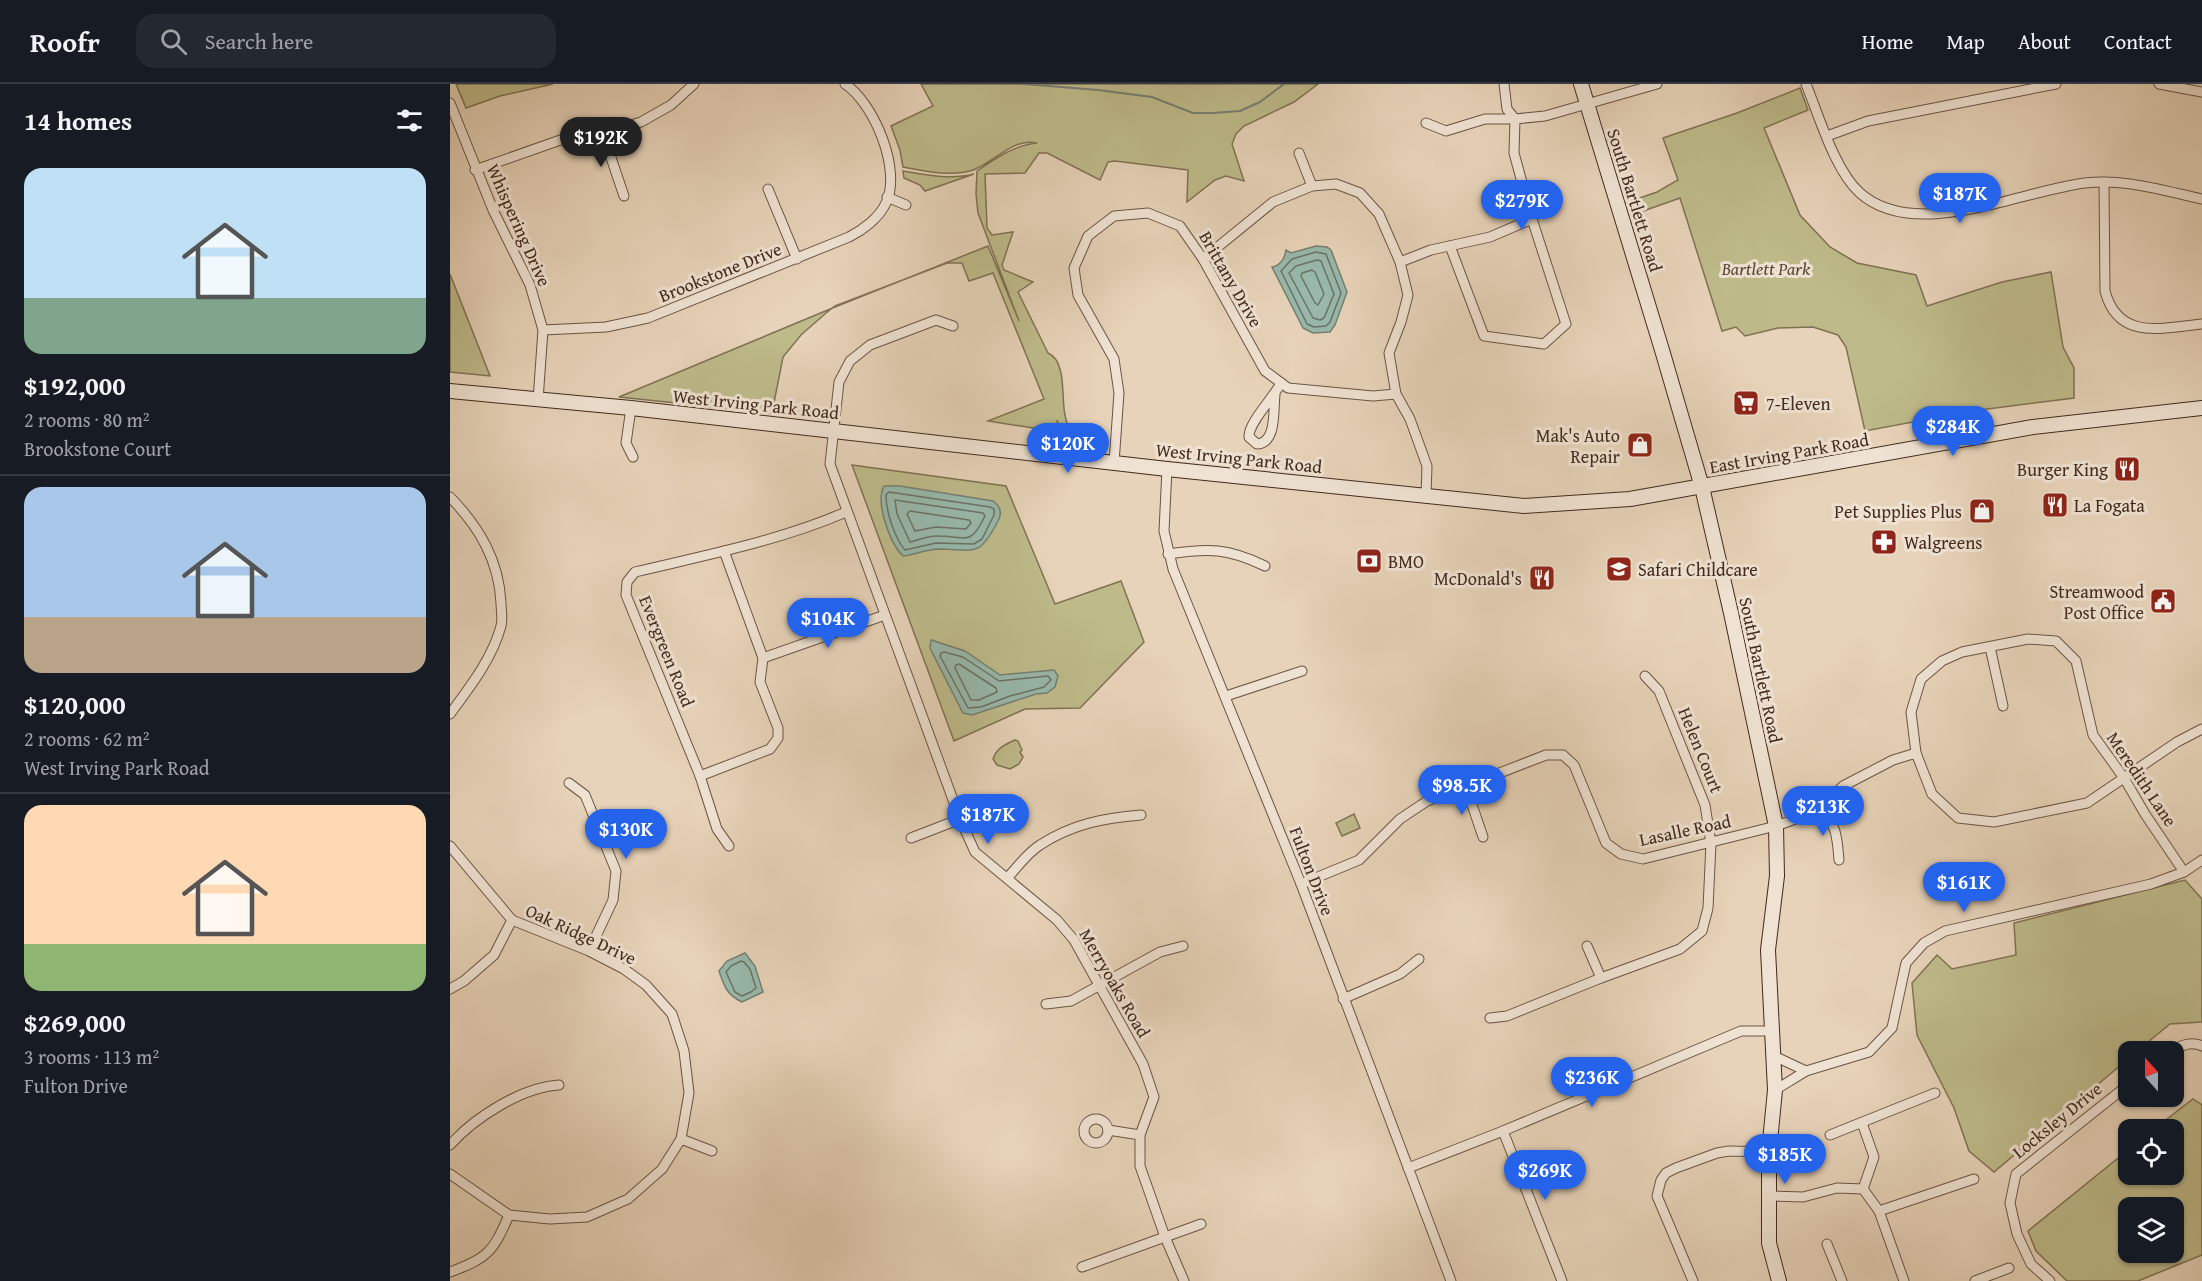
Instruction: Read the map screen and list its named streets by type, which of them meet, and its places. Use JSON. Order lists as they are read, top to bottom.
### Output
{
  "streets": {
    "main road": ["South Bartlett Road", "West Irving Park Road", "East Irving Park Road"],
    "street": [
      "Whispering Drive",
      "Brookstone Drive",
      "Brittany Drive",
      "Evergreen Road",
      "Helen Court",
      "Meredith Lane",
      "Lasalle Road",
      "Fulton Drive",
      "Oak Ridge Drive",
      "Merryoaks Road",
      "Locksley Drive"
    ]
  },
  "crossings": [
    ["South Bartlett Road", "West Irving Park Road"],
    ["South Bartlett Road", "East Irving Park Road"],
    ["South Bartlett Road", "Lasalle Road"],
    ["Whispering Drive", "Brookstone Drive"],
    ["Whispering Drive", "West Irving Park Road"],
    ["Brittany Drive", "West Irving Park Road"],
    ["West Irving Park Road", "East Irving Park Road"],
    ["West Irving Park Road", "Fulton Drive"],
    ["West Irving Park Road", "Merryoaks Road"],
    ["Evergreen Road", "Merryoaks Road"],
    ["Helen Court", "Lasalle Road"],
    ["Meredith Lane", "Lasalle Road"],
    ["Lasalle Road", "Fulton Drive"]
  ],
  "parks": ["Bartlett Park"],
  "places": {
    "supermarket": ["7-Eleven"],
    "shop": ["Mak's Auto Repair", "Pet Supplies Plus"],
    "restaurant": ["Burger King", "La Fogata", "McDonald's"],
    "pharmacy": ["Walgreens"],
    "bank": ["BMO"],
    "school or university": ["Safari Childcare"],
    "public building": ["Streamwood Post Office"]
  },
  "north": "top",
  "page": {
    "header": "Roofr",
    "search": "Search here",
    "nav": [
      "Home",
      "Map",
      "About",
      "Contact"
    ],
    "heading": "14 homes",
    "price": [
      "$192K",
      "$187K",
      "$279K",
      "$284K",
      "$120K",
      "$104K",
      "$98.5K",
      "$213K",
      "$187K",
      "$130K",
      "$161K",
      "$236K",
      "$185K",
      "$269K"
    ],
    "list": [
      {
        "name": "$192,000",
        "note": "2 rooms · 80 m² · Brookstone Court"
      },
      {
        "name": "$120,000",
        "note": "2 rooms · 62 m² · West Irving Park Road"
      },
      {
        "name": "$269,000",
        "note": "3 rooms · 113 m² · Fulton Drive"
      }
    ]
  }
}
